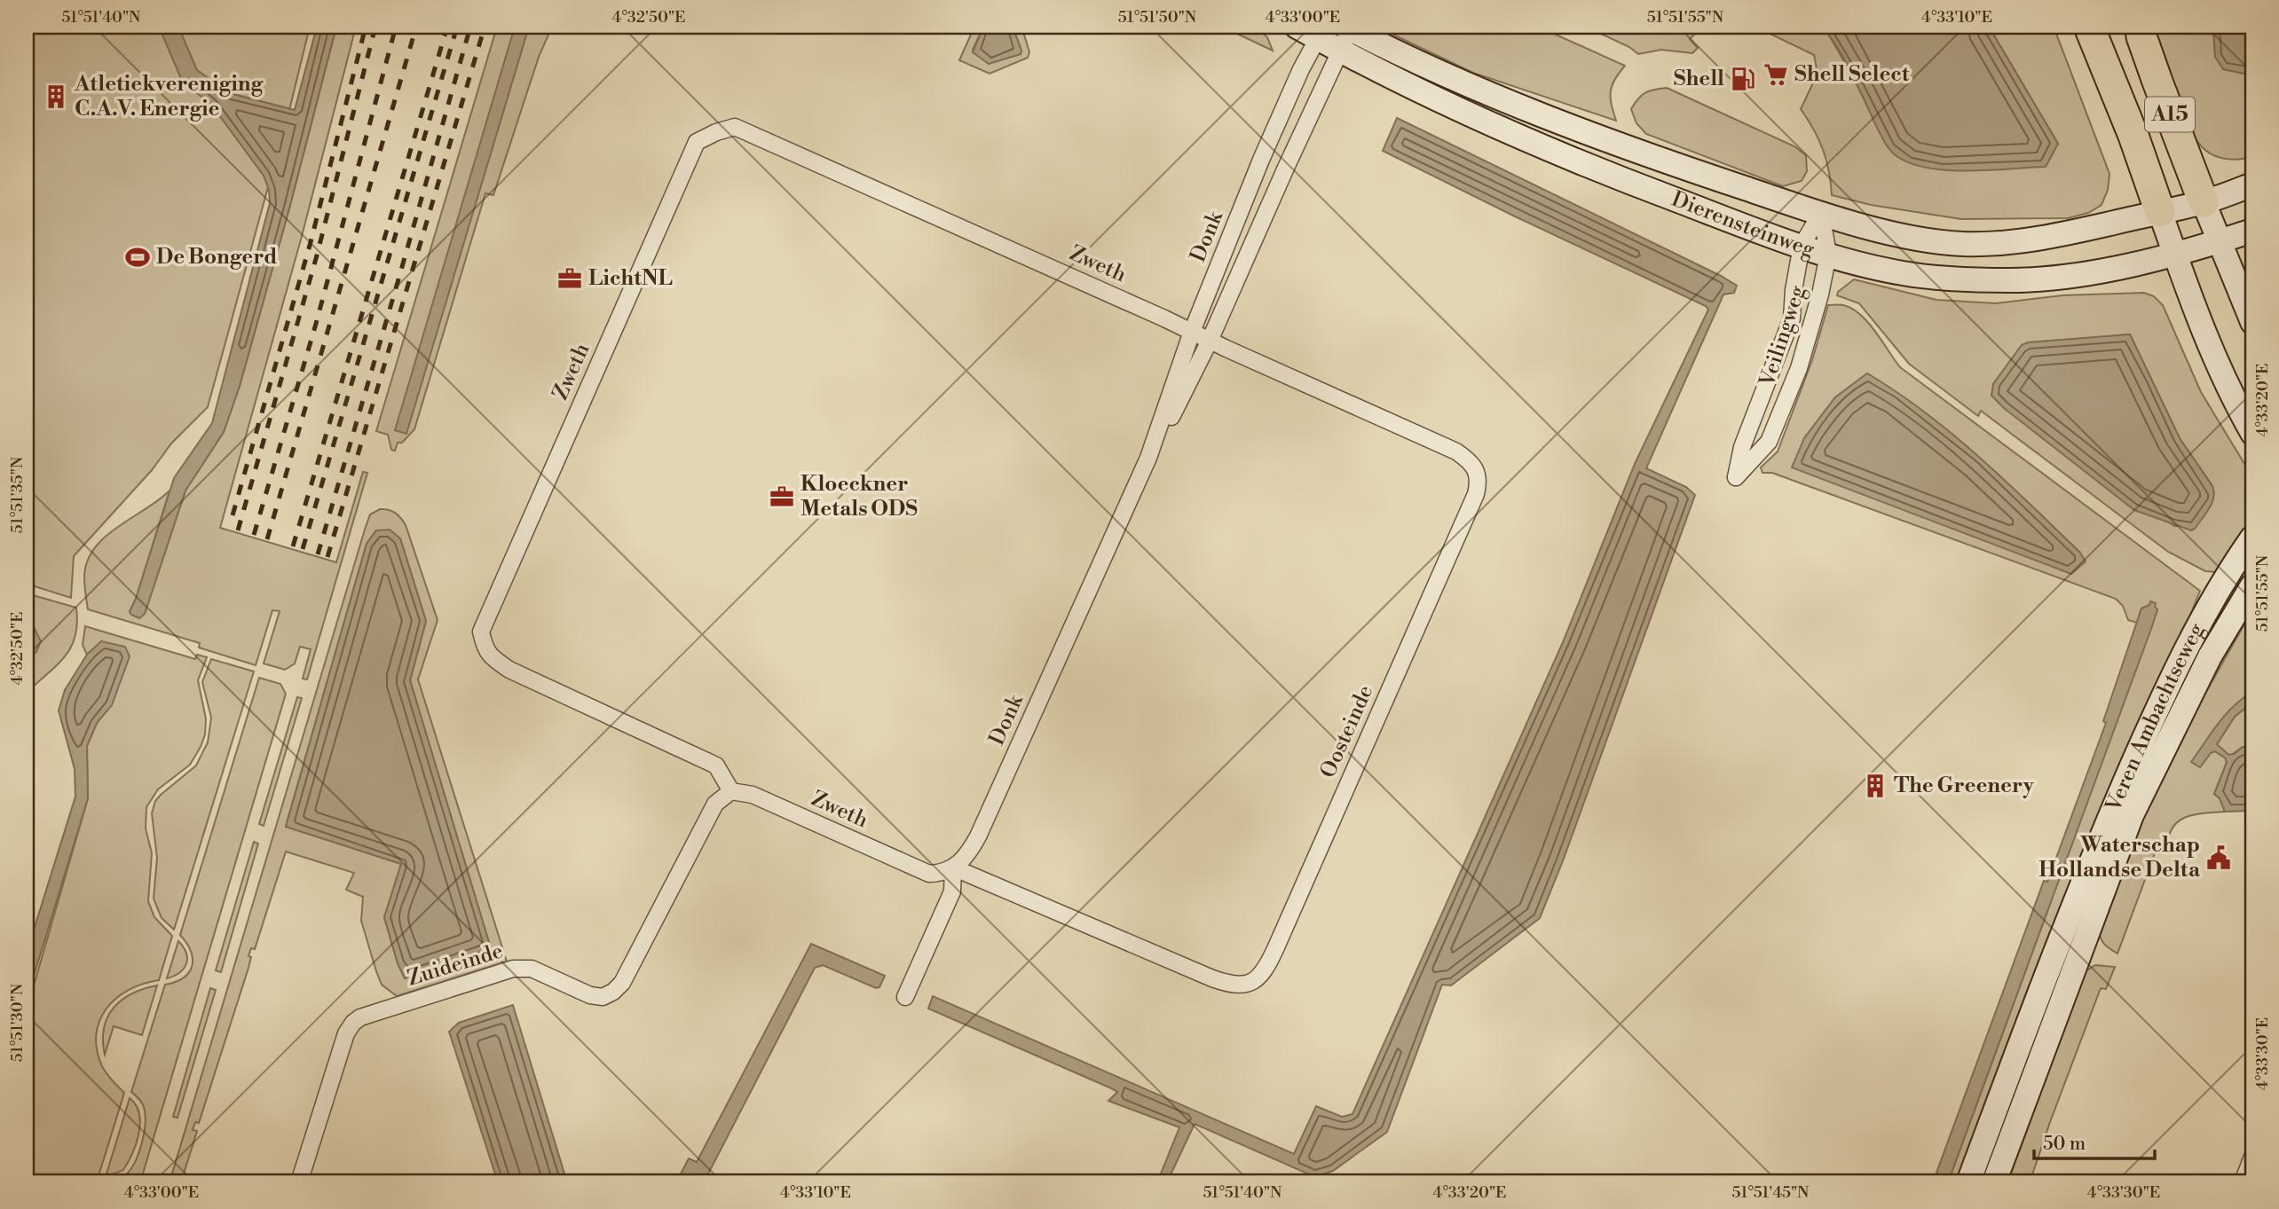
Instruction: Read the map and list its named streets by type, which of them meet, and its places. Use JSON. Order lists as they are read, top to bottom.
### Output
{
  "streets": {
    "highway": ["A15"],
    "main road": ["Dierensteinweg", "Veren Ambachtseweg"],
    "street": [
      "Donk",
      "Zweth",
      "Veilingweg",
      "Oosteinde",
      "Zuideinde"
    ]
  },
  "crossings": [
    ["A15", "Dierensteinweg"],
    ["Dierensteinweg", "Donk"],
    ["Dierensteinweg", "Veilingweg"],
    ["Donk", "Zweth"],
    ["Donk", "Oosteinde"],
    ["Zweth", "Oosteinde"],
    ["Zweth", "Zuideinde"]
  ],
  "places": {
    "supermarket": ["Shell Select"],
    "fuel station": ["Shell"],
    "building": ["Atletiekvereniging C.A.V. Energie", "The Greenery"],
    "sports": ["De Bongerd"],
    "office": ["LichtNL", "Kloeckner Metals ODS"],
    "public building": ["Waterschap Hollandse Delta"]
  },
  "scale_bar": "50 m",
  "coordinates": [
    "51°51'40\"N",
    "4°32'50\"E",
    "51°51'50\"N",
    "4°33'00\"E",
    "51°51'55\"N",
    "4°33'10\"E",
    "4°33'20\"E",
    "51°51'35\"N",
    "51°51'30\"N",
    "4°33'30\"E",
    "51°51'45\"N"
  ]
}
